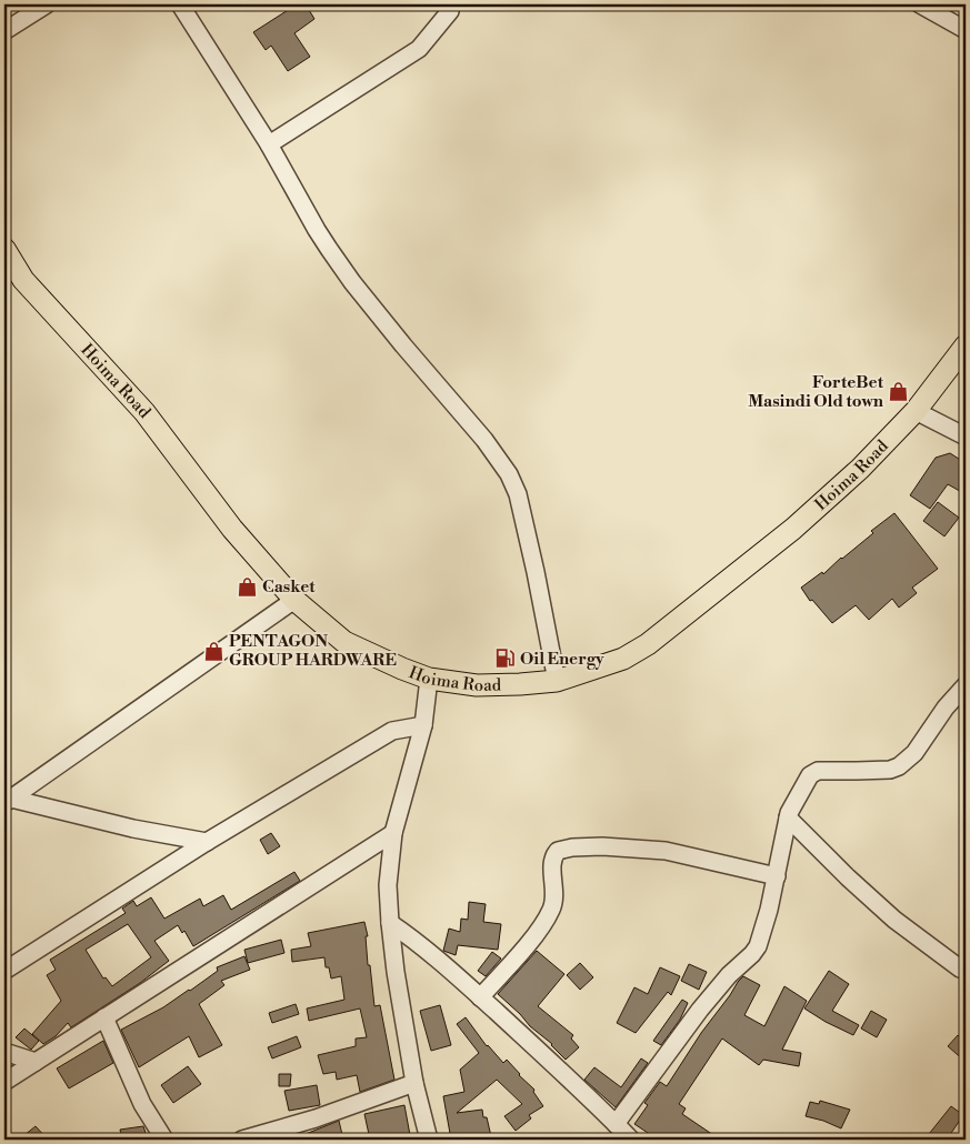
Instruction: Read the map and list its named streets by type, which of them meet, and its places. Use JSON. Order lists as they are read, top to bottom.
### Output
{
  "streets": {
    "main road": ["Hoima Road"]
  },
  "places": {
    "shop": ["ForteBet Masindi Old town", "Casket", "PENTAGON GROUP HARDWARE"],
    "fuel station": ["Oil Energy"]
  }
}
